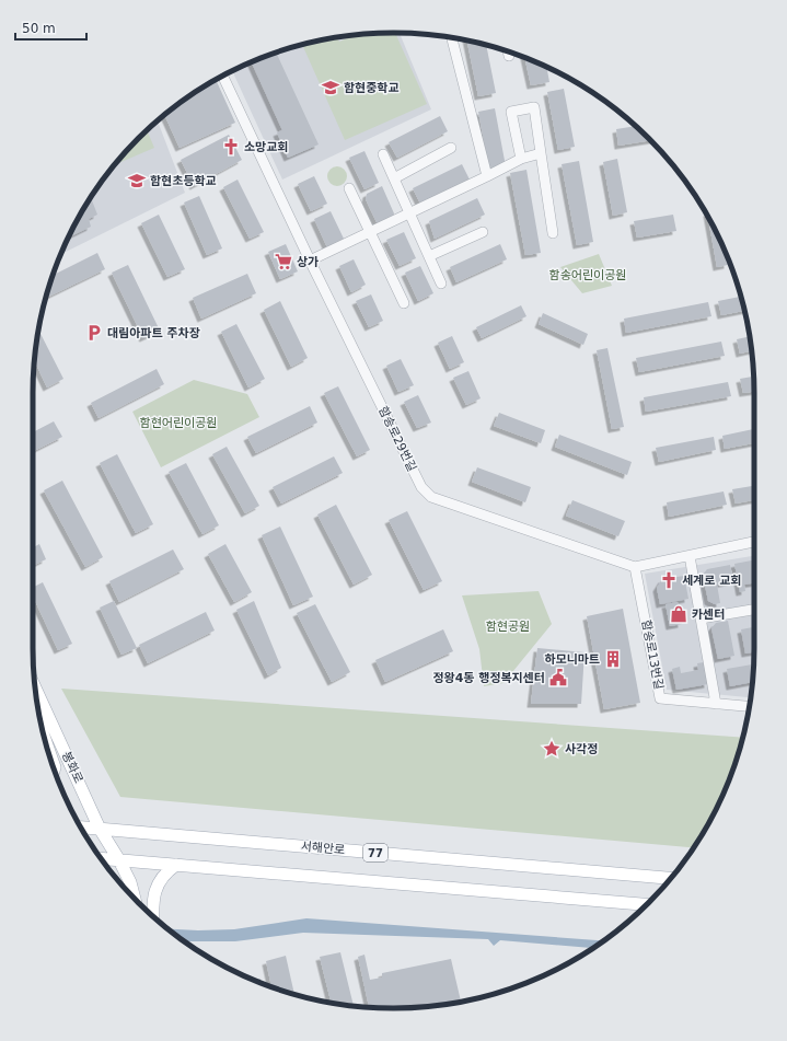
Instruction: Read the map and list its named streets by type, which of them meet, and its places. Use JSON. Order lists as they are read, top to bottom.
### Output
{
  "streets": {
    "main road": ["봉화로", "서해안로", "77"],
    "street": ["함송로29번길", "함송로13번길"]
  },
  "crossings": [
    ["함송로29번길", "함송로13번길"],
    ["봉화로", "서해안로"]
  ],
  "parks": ["함송어린이공원", "함현어린이공원", "함현공원"],
  "places": {
    "school or university": ["함현중학교", "함현초등학교"],
    "church": ["소망교회", "세계로 교회"],
    "supermarket": ["상가"],
    "parking": ["대림아파트 주차장"],
    "shop": ["카센터"],
    "building": ["하모니마트"],
    "public building": ["정왕4동 행정복지센터"],
    "place": ["사각정"]
  },
  "scale_bar": "50 m"
}
